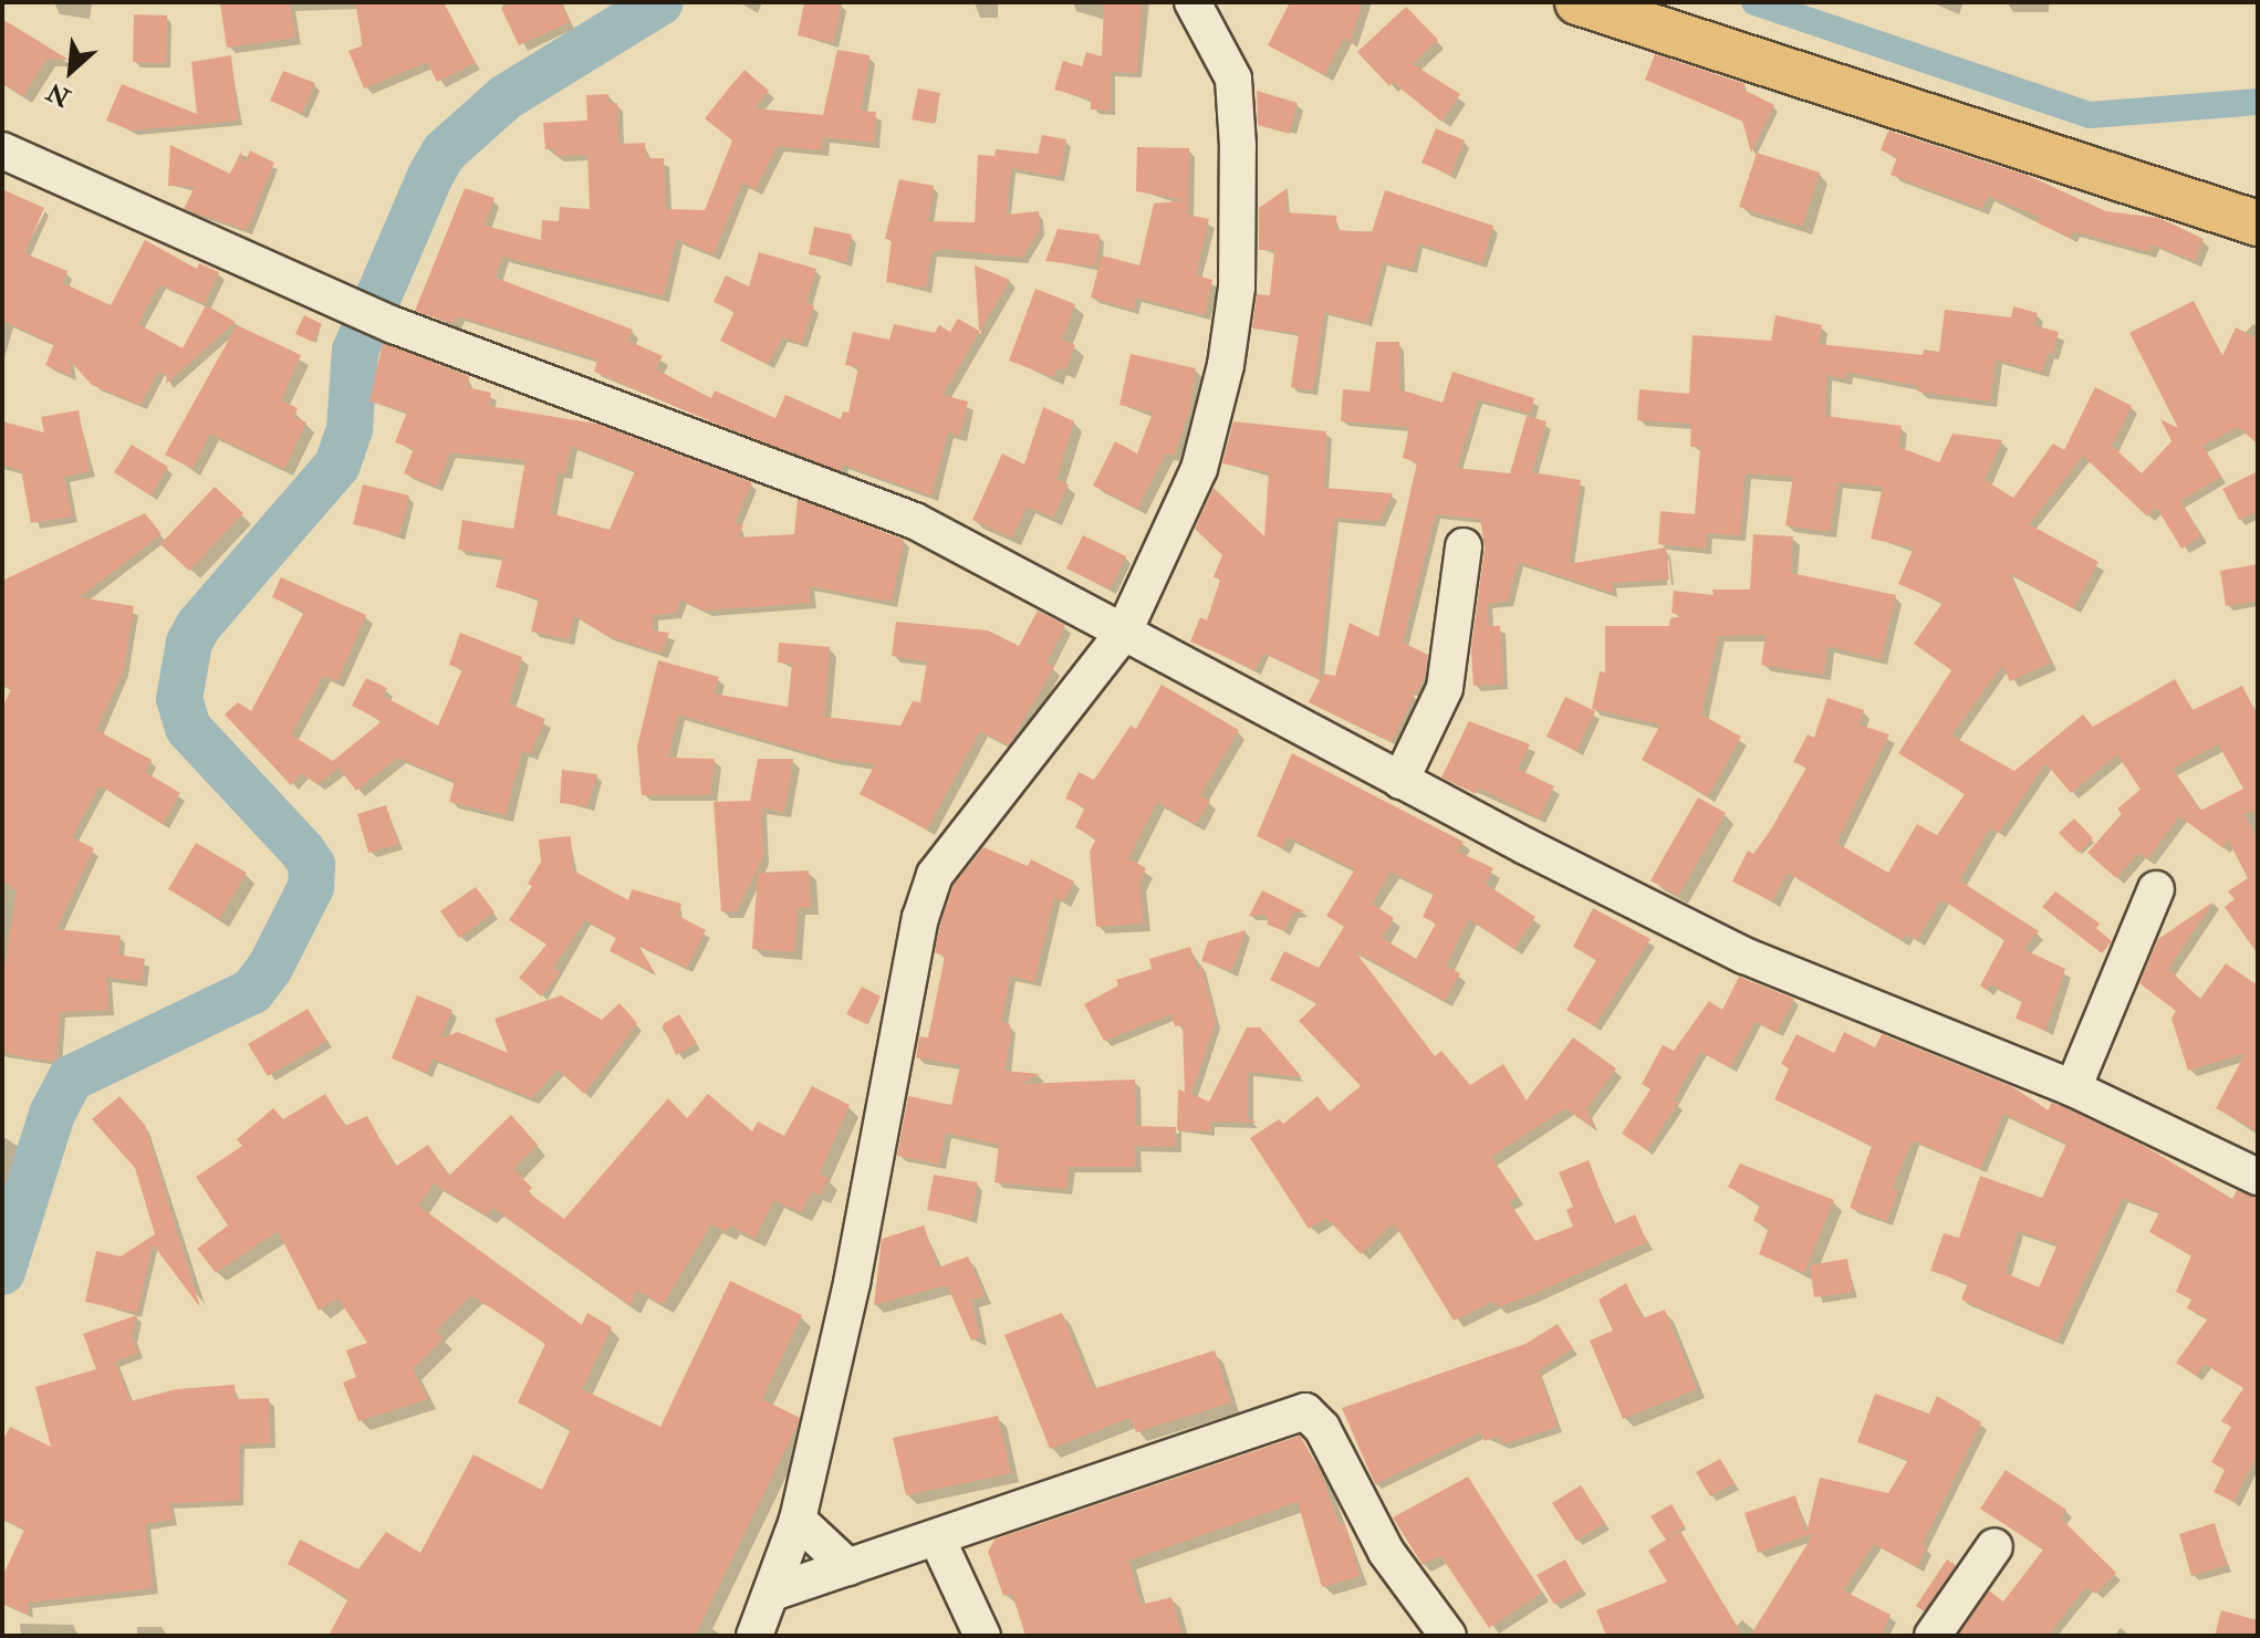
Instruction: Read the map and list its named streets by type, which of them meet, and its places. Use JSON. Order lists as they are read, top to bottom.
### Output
{
  "north": "bottom left"
}
